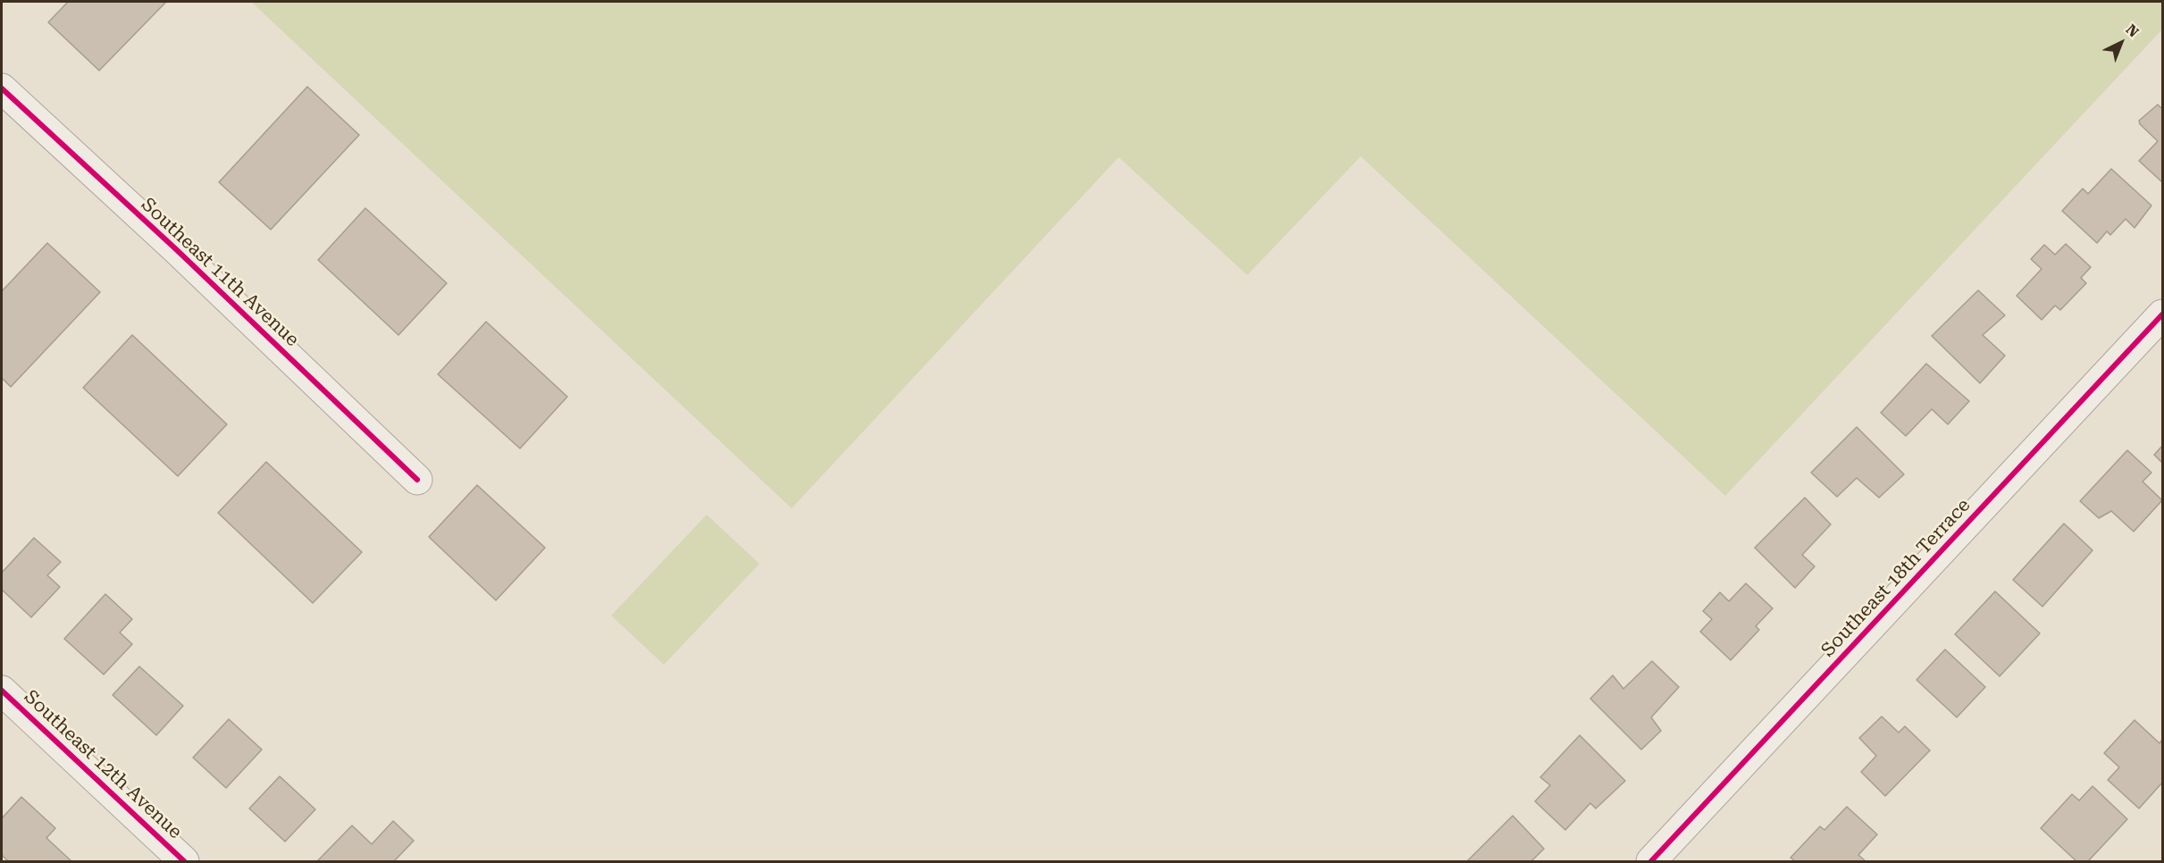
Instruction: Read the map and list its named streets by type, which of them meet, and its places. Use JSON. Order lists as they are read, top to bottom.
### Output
{
  "streets": {
    "street": ["Southeast 11th Avenue", "Southeast 18th Terrace", "Southeast 12th Avenue"]
  },
  "north": "top right"
}
